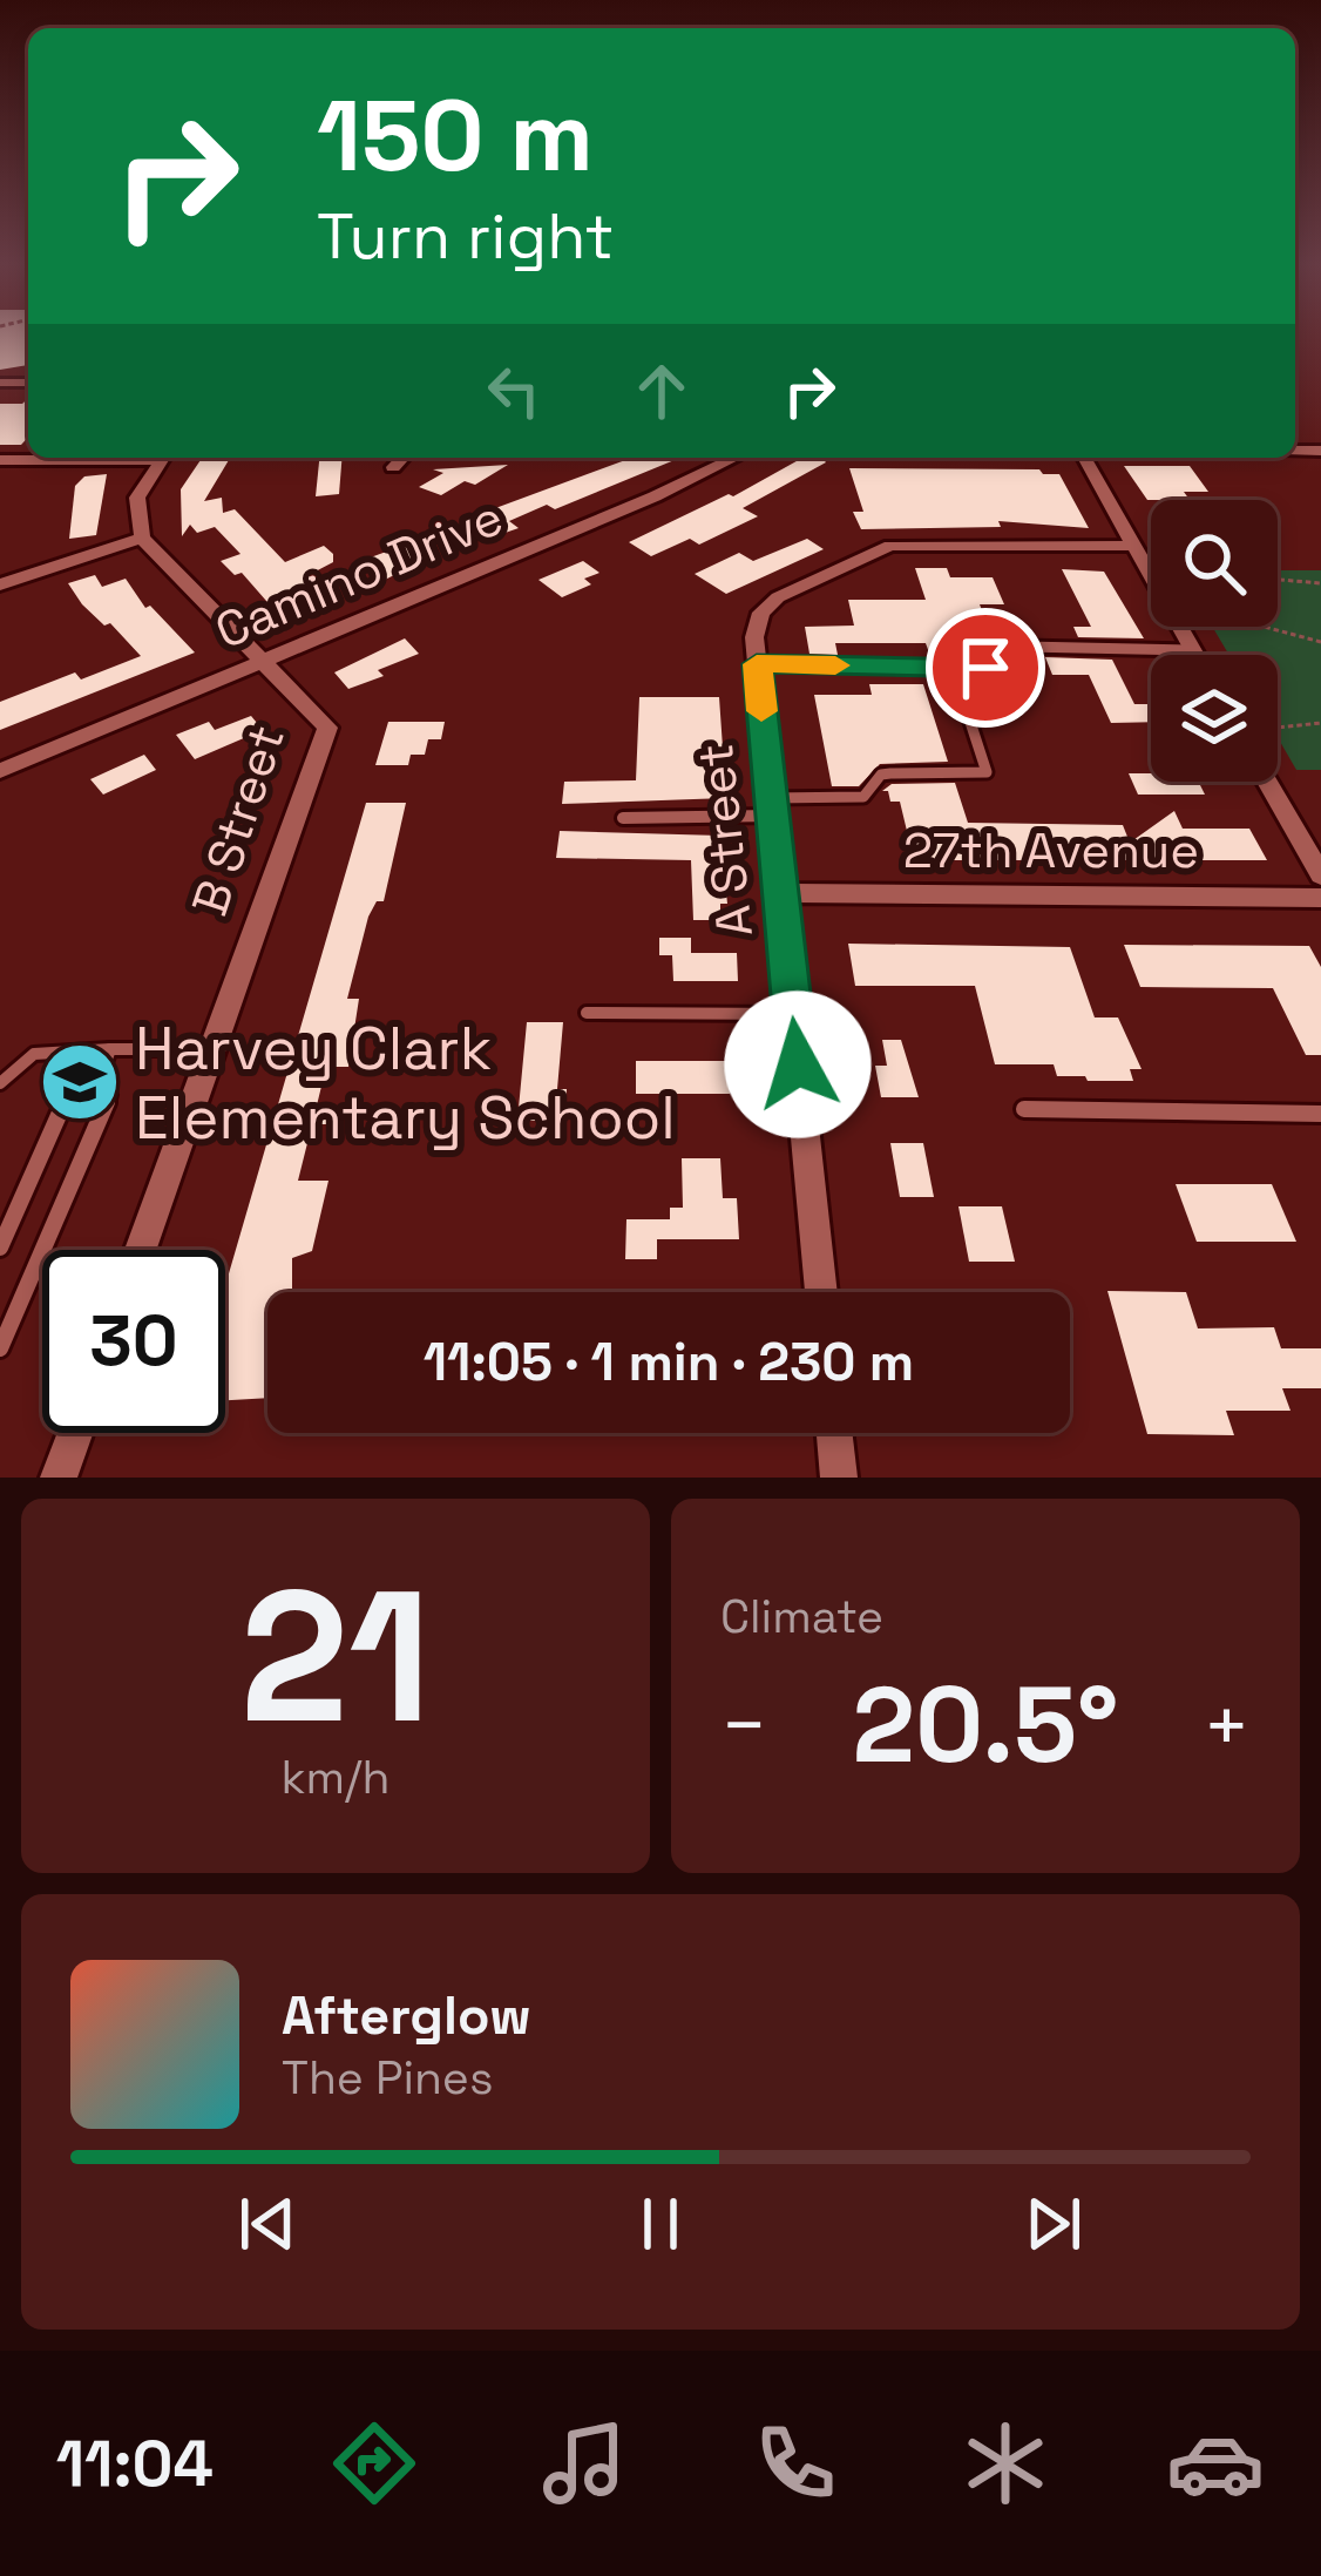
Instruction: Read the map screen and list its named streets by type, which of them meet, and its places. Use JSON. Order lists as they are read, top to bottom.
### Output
{
  "streets": {
    "street": [
      "Camino Drive",
      "B Street",
      "A Street",
      "27th Avenue"
    ]
  },
  "crossings": [
    ["Camino Drive", "B Street"],
    ["A Street", "27th Avenue"]
  ],
  "places": {
    "school or university": ["Harvey Clark Elementary School"]
  },
  "page": {
    "turn": ["150 m", "Turn right"],
    "limit": "30",
    "trip": "11:05 · 1 min · 230 m",
    "tile": [
      ["21", "km/h"],
      "Climate"
    ],
    "heat": ["−", "20.5°", "+"],
    "song": ["Afterglow", "The Pines"],
    "tabs": "11:04"
  }
}
